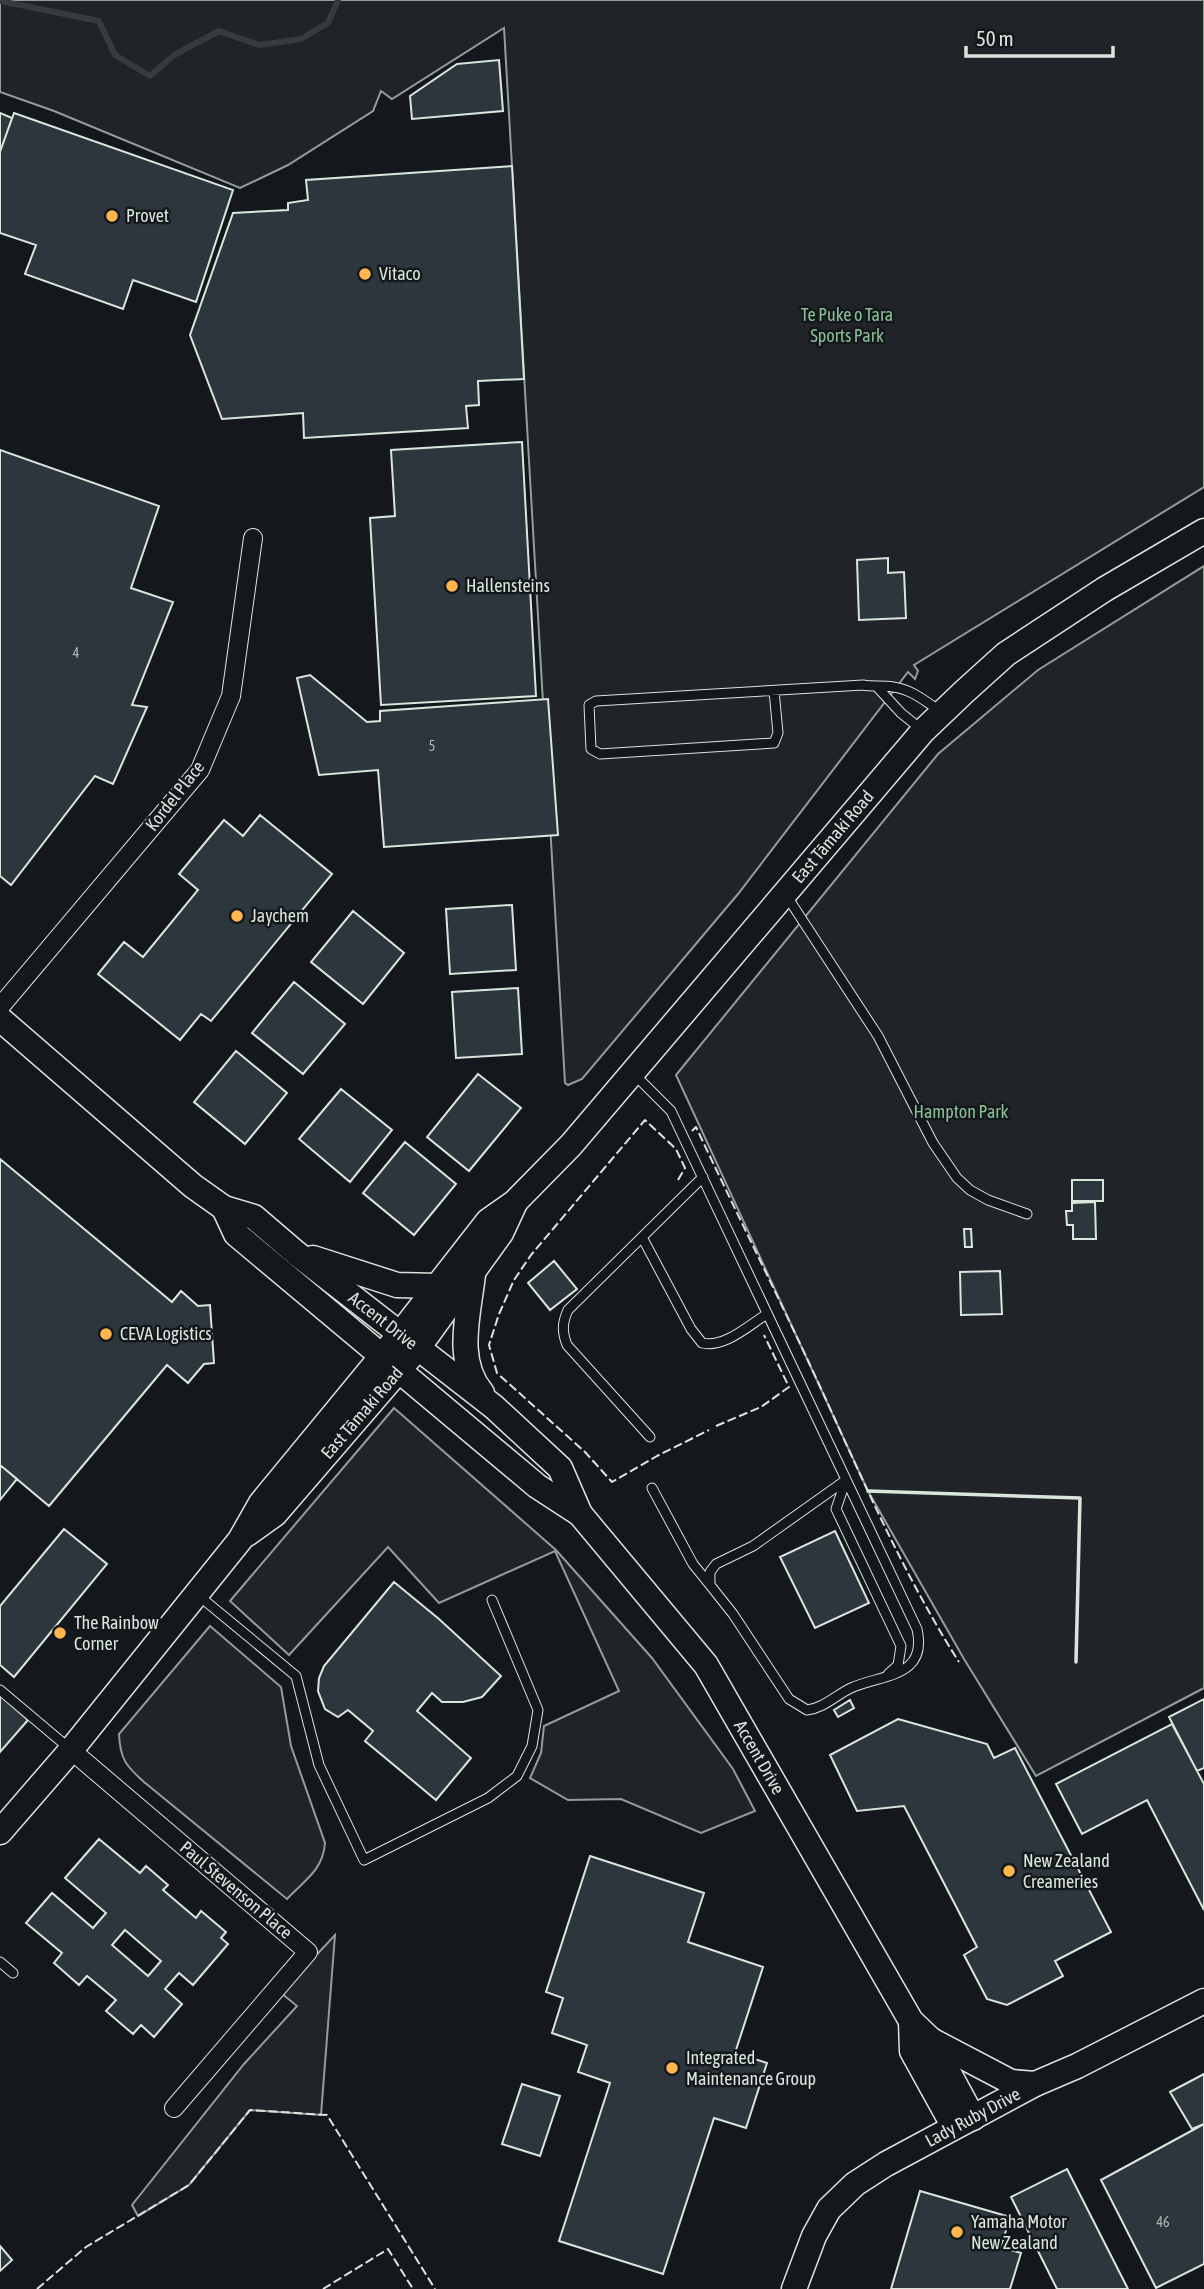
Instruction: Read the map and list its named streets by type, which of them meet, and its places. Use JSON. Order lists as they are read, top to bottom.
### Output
{
  "streets": {
    "main road": ["East Tāmaki Road", "Accent Drive", "Lady Ruby Drive"],
    "street": ["Kordel Place", "Paul Stevenson Place"]
  },
  "crossings": [
    ["East Tāmaki Road", "Accent Drive"],
    ["East Tāmaki Road", "Paul Stevenson Place"],
    ["Accent Drive", "Lady Ruby Drive"]
  ],
  "parks": ["Te Puke o Tara Sports Park", "Hampton Park"],
  "places": [
    "Provet",
    "Vitaco",
    "Hallensteins",
    "Jaychem",
    "CEVA Logistics",
    "The Rainbow Corner",
    "New Zealand Creameries",
    "Integrated Maintenance Group",
    "Yamaha Motor New Zealand"
  ],
  "house_numbers": ["4", "5", "46"],
  "scale_bar": "50 m"
}
